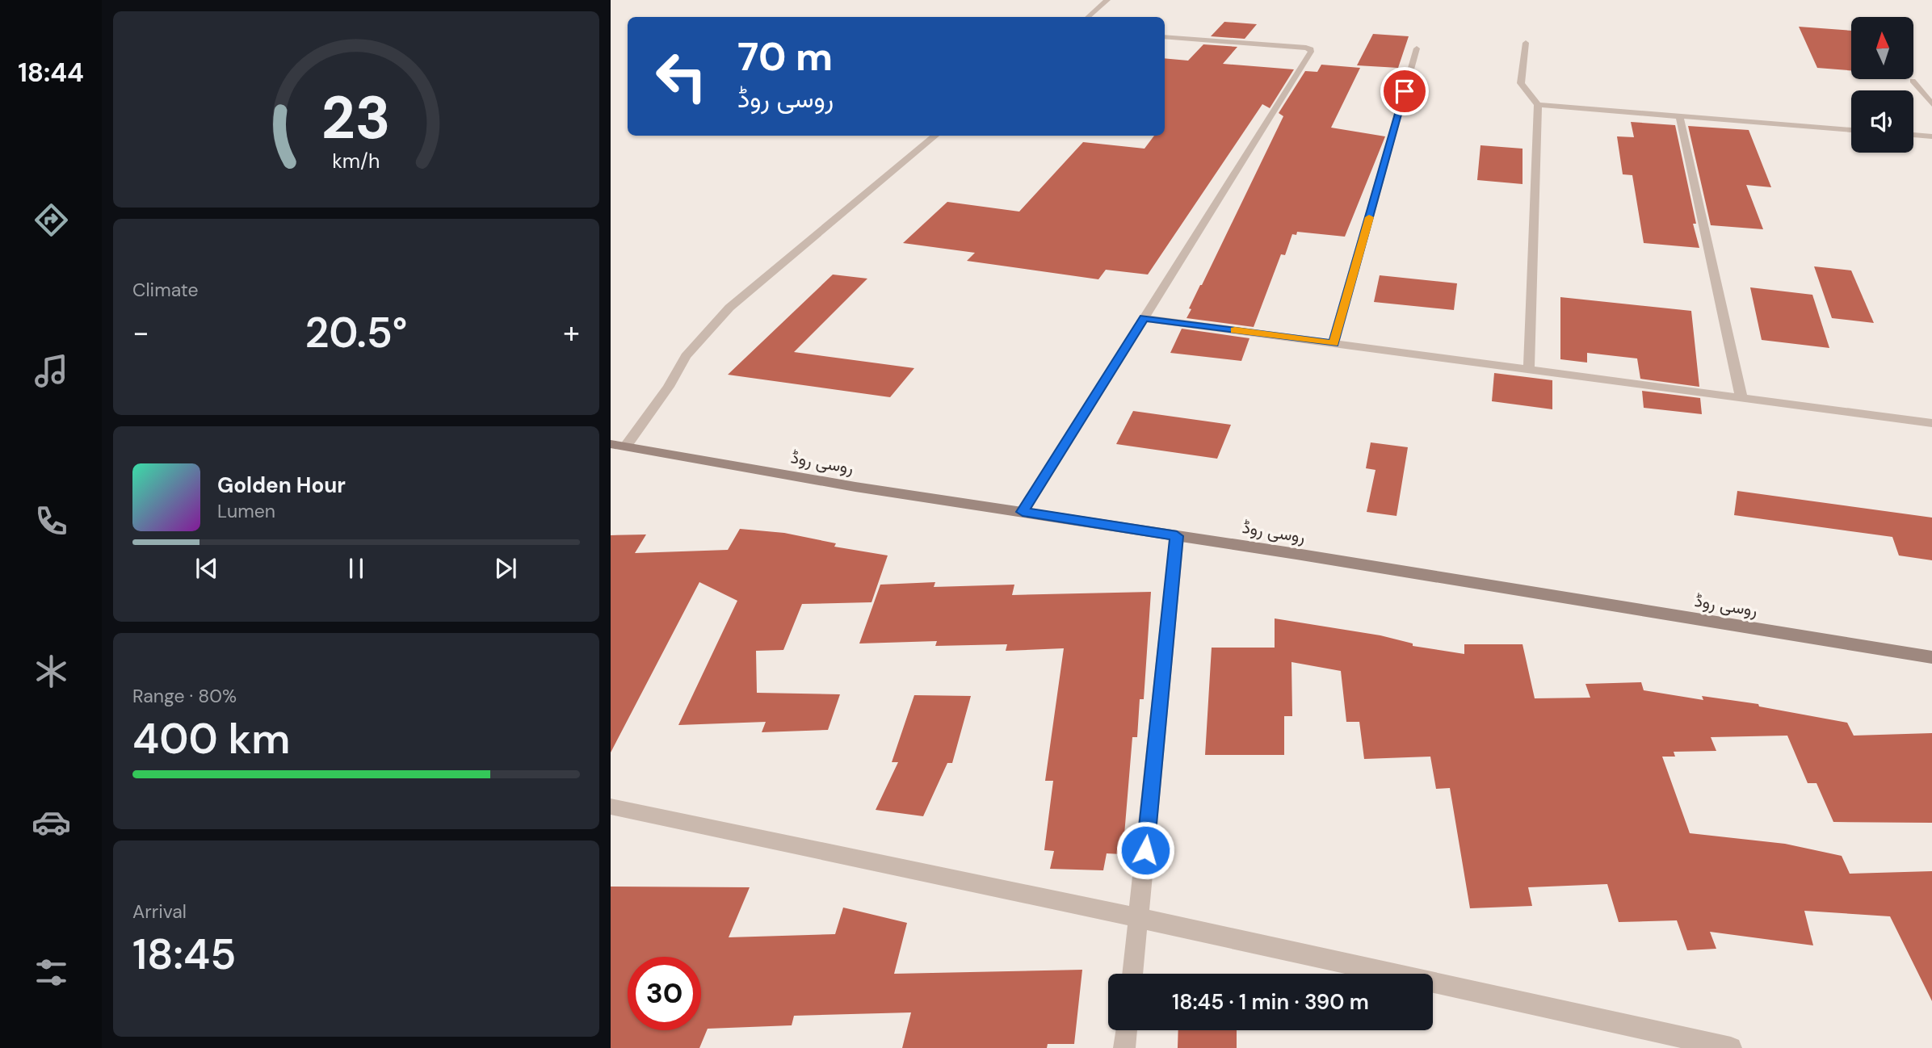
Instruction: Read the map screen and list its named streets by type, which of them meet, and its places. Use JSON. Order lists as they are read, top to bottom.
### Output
{
  "streets": {
    "main road": ["روسی روڈ"]
  },
  "north": "top",
  "page": {
    "tabs": "18:44",
    "turn": ["70 m", "روسی روڈ"],
    "tile": [
      "Climate",
      ["Range · 80%", "400 km"],
      ["Arrival", "18:45"]
    ],
    "heat": ["−", "20.5°", "+"],
    "song": ["Golden Hour", "Lumen"],
    "limit": "30",
    "trip": "18:45 · 1 min · 390 m",
    "gauge": ["23", "km/h"]
  }
}
